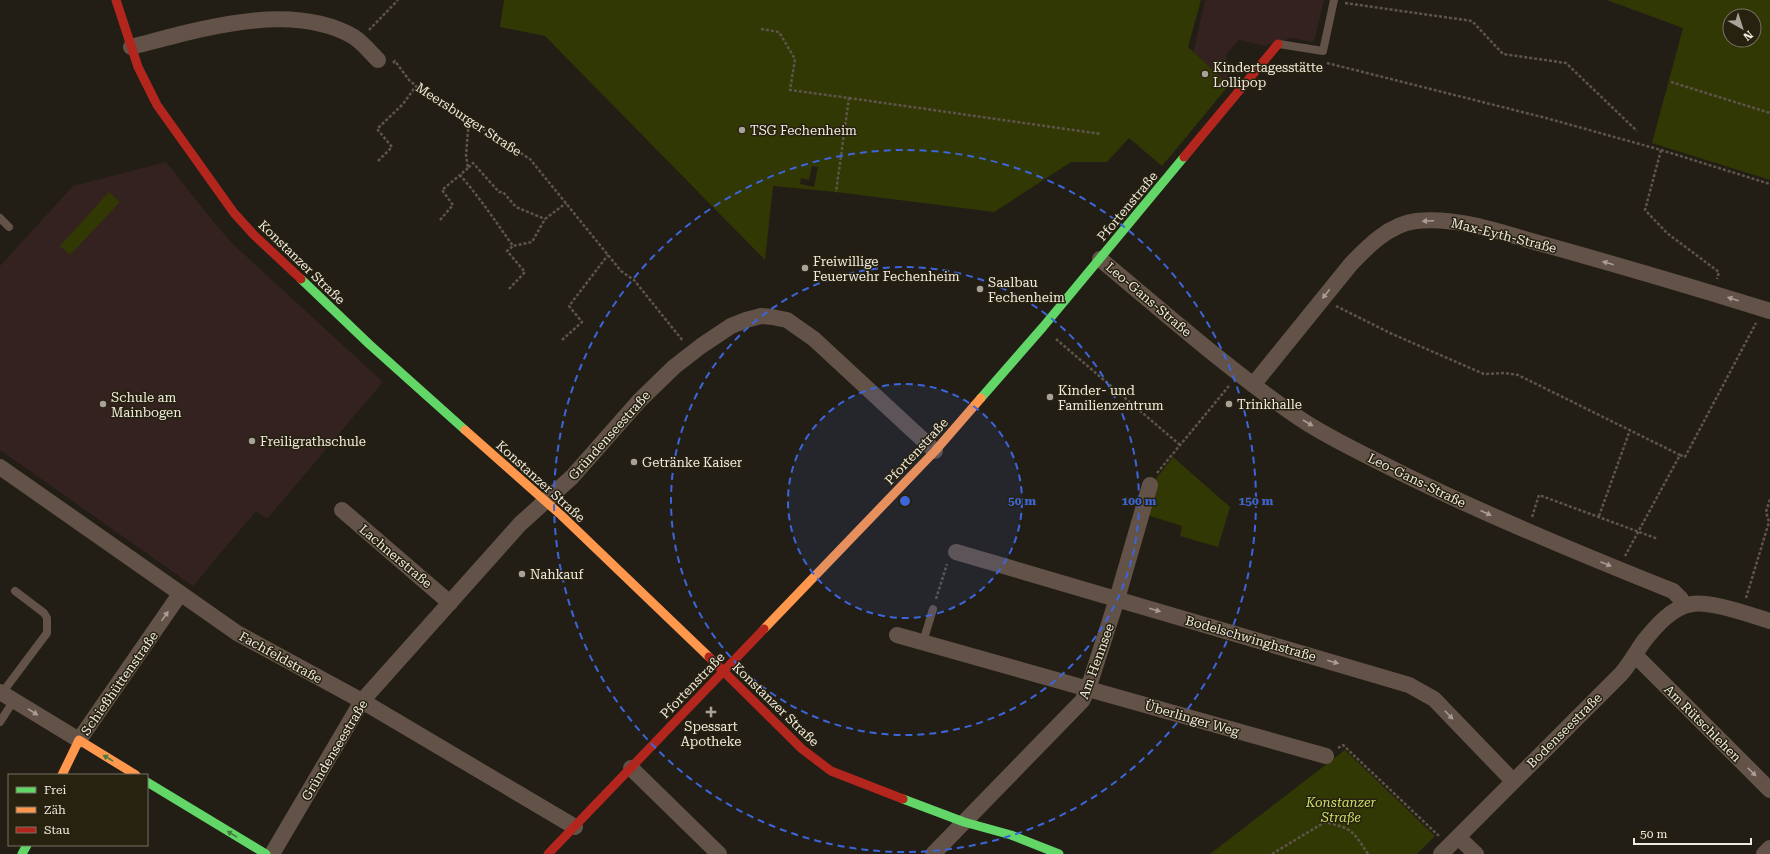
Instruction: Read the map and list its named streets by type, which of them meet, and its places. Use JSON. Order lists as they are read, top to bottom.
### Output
{
  "streets": {
    "street": [
      "Pfortenstraße",
      "Max-Eyth-Straße",
      "Konstanzer Straße",
      "Leo-Gans-Straße",
      "Gründenseestraße",
      "Lachnerstraße",
      "Bodelschwinghstraße",
      "Fachfeldstraße",
      "Am Hennsee",
      "Schießhüttenstraße",
      "Überlinger Weg",
      "Am Rütschlehen",
      "Bodenseestraße"
    ],
    "path": ["Meersburger Straße"]
  },
  "crossings": [
    ["Meersburger Straße", "Gründenseestraße"],
    ["Pfortenstraße", "Konstanzer Straße"],
    ["Pfortenstraße", "Leo-Gans-Straße"],
    ["Pfortenstraße", "Gründenseestraße"],
    ["Pfortenstraße", "Fachfeldstraße"],
    ["Max-Eyth-Straße", "Leo-Gans-Straße"],
    ["Konstanzer Straße", "Gründenseestraße"],
    ["Konstanzer Straße", "Am Hennsee"],
    ["Leo-Gans-Straße", "Bodenseestraße"],
    ["Gründenseestraße", "Lachnerstraße"],
    ["Gründenseestraße", "Fachfeldstraße"],
    ["Bodelschwinghstraße", "Am Hennsee"],
    ["Bodelschwinghstraße", "Bodenseestraße"],
    ["Fachfeldstraße", "Schießhüttenstraße"],
    ["Am Hennsee", "Überlinger Weg"],
    ["Am Rütschlehen", "Bodenseestraße"]
  ],
  "one_way": [
    "Max-Eyth-Straße",
    "Leo-Gans-Straße",
    "Bodelschwinghstraße",
    "Schießhüttenstraße",
    "Am Rütschlehen"
  ],
  "parks": ["Konstanzer Straße"],
  "places": {
    "other": [
      "Kindertagesstätte Lollipop",
      "TSG Fechenheim",
      "Freiwillige Feuerwehr Fechenheim",
      "Saalbau Fechenheim",
      "Kinder- und Familienzentrum",
      "Schule am Mainbogen",
      "Trinkhalle",
      "Freiligrathschule",
      "Getränke Kaiser",
      "Nahkauf"
    ],
    "health": ["Spessart Apotheke"]
  },
  "legend": ["Frei", "Zäh", "Stau"],
  "scale_bar": "50 m",
  "north": "bottom right",
  "rings": ["50 m", "100 m", "150 m"]
}
